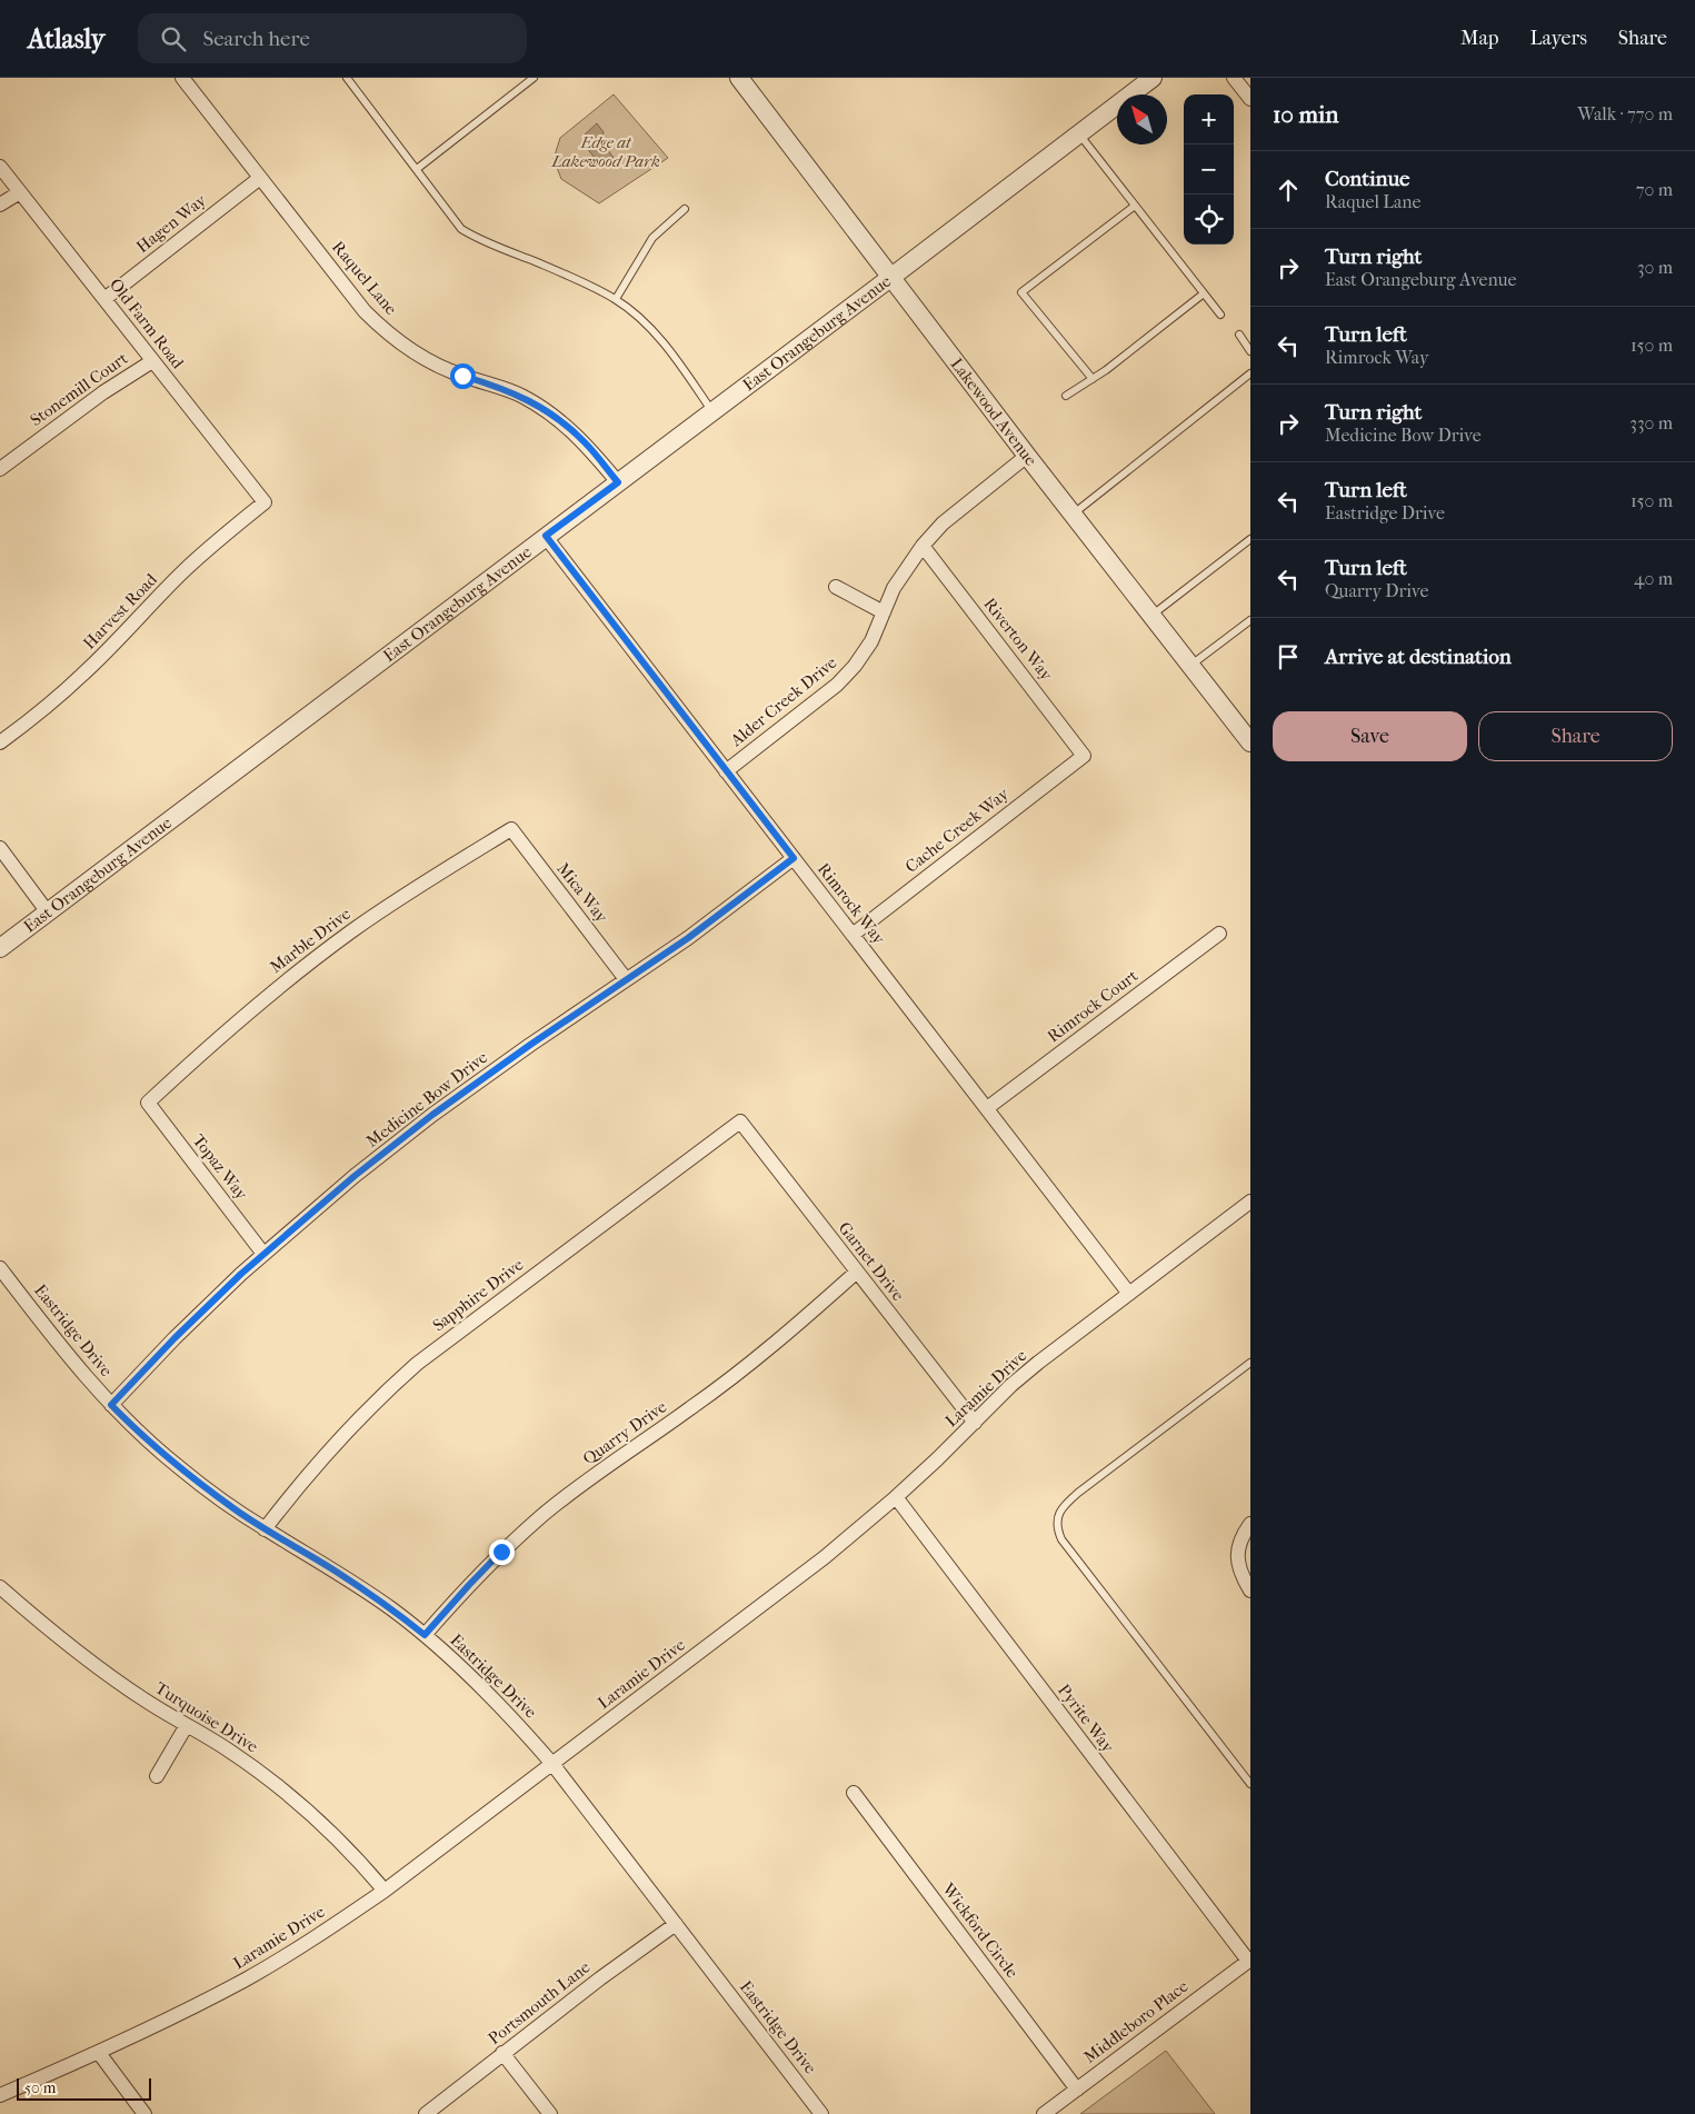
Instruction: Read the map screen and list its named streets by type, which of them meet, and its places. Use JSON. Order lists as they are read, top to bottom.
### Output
{
  "streets": {
    "street": [
      "Hagen Way",
      "Raquel Lane",
      "Old Farm Road",
      "East Orangeburg Avenue",
      "Stonemill Court",
      "Lakewood Avenue",
      "Harvest Road",
      "Riverton Way",
      "Alder Creek Drive",
      "Cache Creek Way",
      "Mica Way",
      "Rimrock Way",
      "Marble Drive",
      "Rimrock Court",
      "Medicine Bow Drive",
      "Topaz Way",
      "Garnet Drive",
      "Sapphire Drive",
      "Eastridge Drive",
      "Laramie Drive",
      "Quarry Drive",
      "Turquoise Drive",
      "Pyrite Way",
      "Wickford Circle",
      "Portsmouth Lane",
      "Middleboro Place"
    ]
  },
  "crossings": [
    ["Hagen Way", "Raquel Lane"],
    ["Hagen Way", "Old Farm Road"],
    ["Raquel Lane", "East Orangeburg Avenue"],
    ["Old Farm Road", "Stonemill Court"],
    ["Old Farm Road", "Harvest Road"],
    ["East Orangeburg Avenue", "Lakewood Avenue"],
    ["East Orangeburg Avenue", "Rimrock Way"],
    ["Lakewood Avenue", "Alder Creek Drive"],
    ["Riverton Way", "Alder Creek Drive"],
    ["Riverton Way", "Cache Creek Way"],
    ["Alder Creek Drive", "Rimrock Way"],
    ["Cache Creek Way", "Rimrock Way"],
    ["Mica Way", "Marble Drive"],
    ["Mica Way", "Medicine Bow Drive"],
    ["Rimrock Way", "Rimrock Court"],
    ["Rimrock Way", "Medicine Bow Drive"],
    ["Rimrock Way", "Laramie Drive"],
    ["Marble Drive", "Topaz Way"],
    ["Medicine Bow Drive", "Topaz Way"],
    ["Medicine Bow Drive", "Eastridge Drive"],
    ["Garnet Drive", "Sapphire Drive"],
    ["Garnet Drive", "Laramie Drive"],
    ["Garnet Drive", "Quarry Drive"],
    ["Sapphire Drive", "Eastridge Drive"],
    ["Eastridge Drive", "Laramie Drive"],
    ["Eastridge Drive", "Quarry Drive"],
    ["Eastridge Drive", "Portsmouth Lane"],
    ["Laramie Drive", "Turquoise Drive"],
    ["Laramie Drive", "Pyrite Way"],
    ["Pyrite Way", "Middleboro Place"],
    ["Wickford Circle", "Middleboro Place"]
  ],
  "parks": ["Edge at Lakewood Park"],
  "scale_bar": "50 m",
  "north": "top left",
  "page": {
    "header": "Atlasly",
    "search": "Search here",
    "nav": ["Map", "Layers", "Share"],
    "heading": ["10 min", "Walk · 770 m"],
    "map_buttons": ["+", "−"],
    "list": [
      ["Continue", "Raquel Lane", "70 m"],
      ["Turn right", "East Orangeburg Avenue", "30 m"],
      ["Turn left", "Rimrock Way", "150 m"],
      ["Turn right", "Medicine Bow Drive", "330 m"],
      ["Turn left", "Eastridge Drive", "150 m"],
      ["Turn left", "Quarry Drive", "40 m"],
      "Arrive at destination"
    ],
    "buttons": ["Save", "Share"],
    "scale": "50 m"
  }
}
